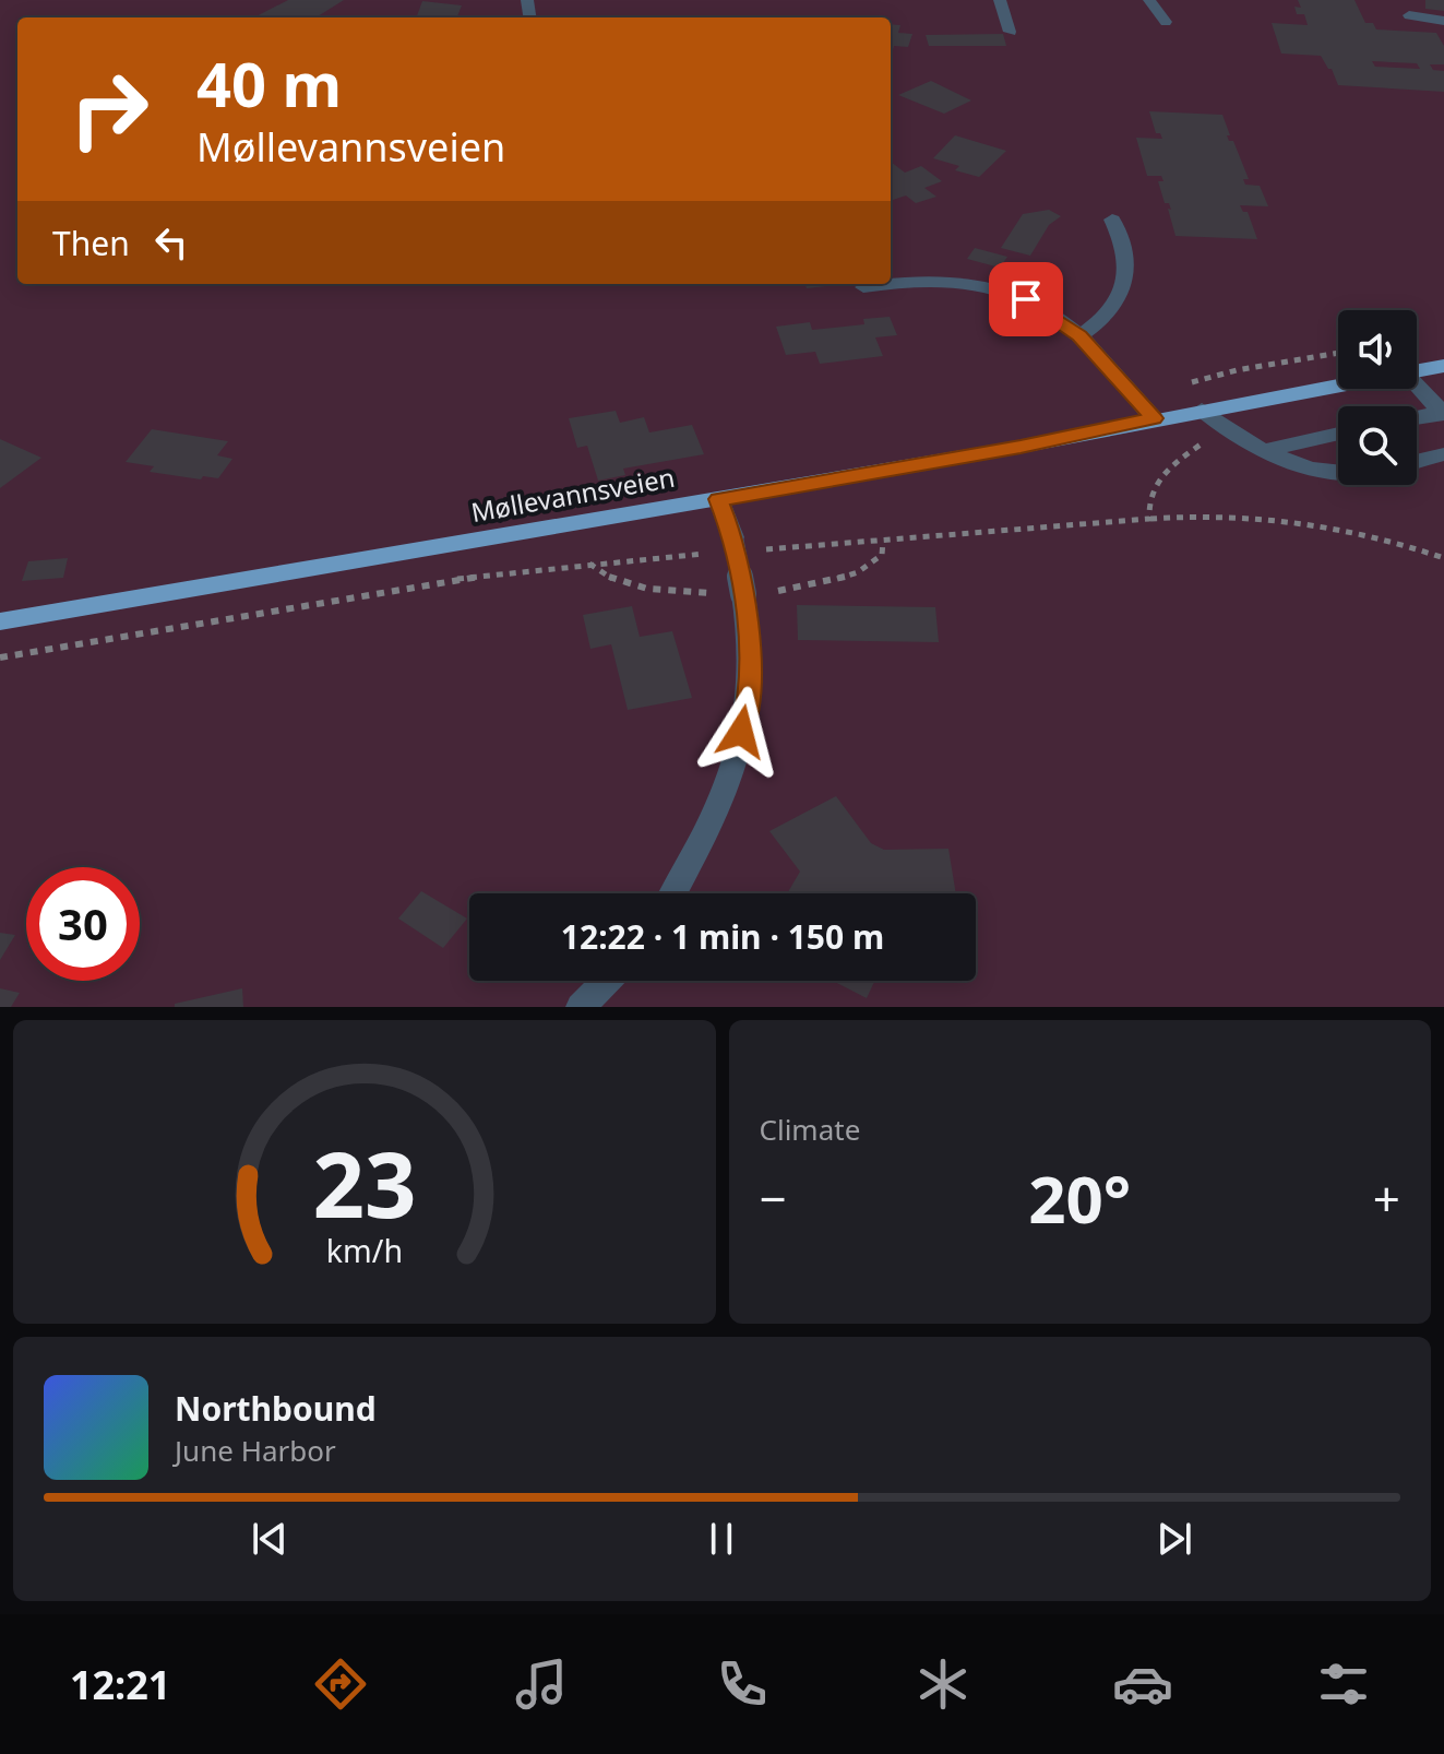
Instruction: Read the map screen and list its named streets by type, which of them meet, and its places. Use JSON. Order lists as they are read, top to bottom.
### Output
{
  "streets": {
    "main road": ["Møllevannsveien"]
  },
  "page": {
    "turn": ["40 m", "Møllevannsveien"],
    "then": "Then",
    "limit": "30",
    "trip": "12:22 · 1 min · 150 m",
    "tile": "Climate",
    "heat": ["−", "20°", "+"],
    "song": ["Northbound", "June Harbor"],
    "tabs": "12:21",
    "gauge": ["23", "km/h"]
  }
}
